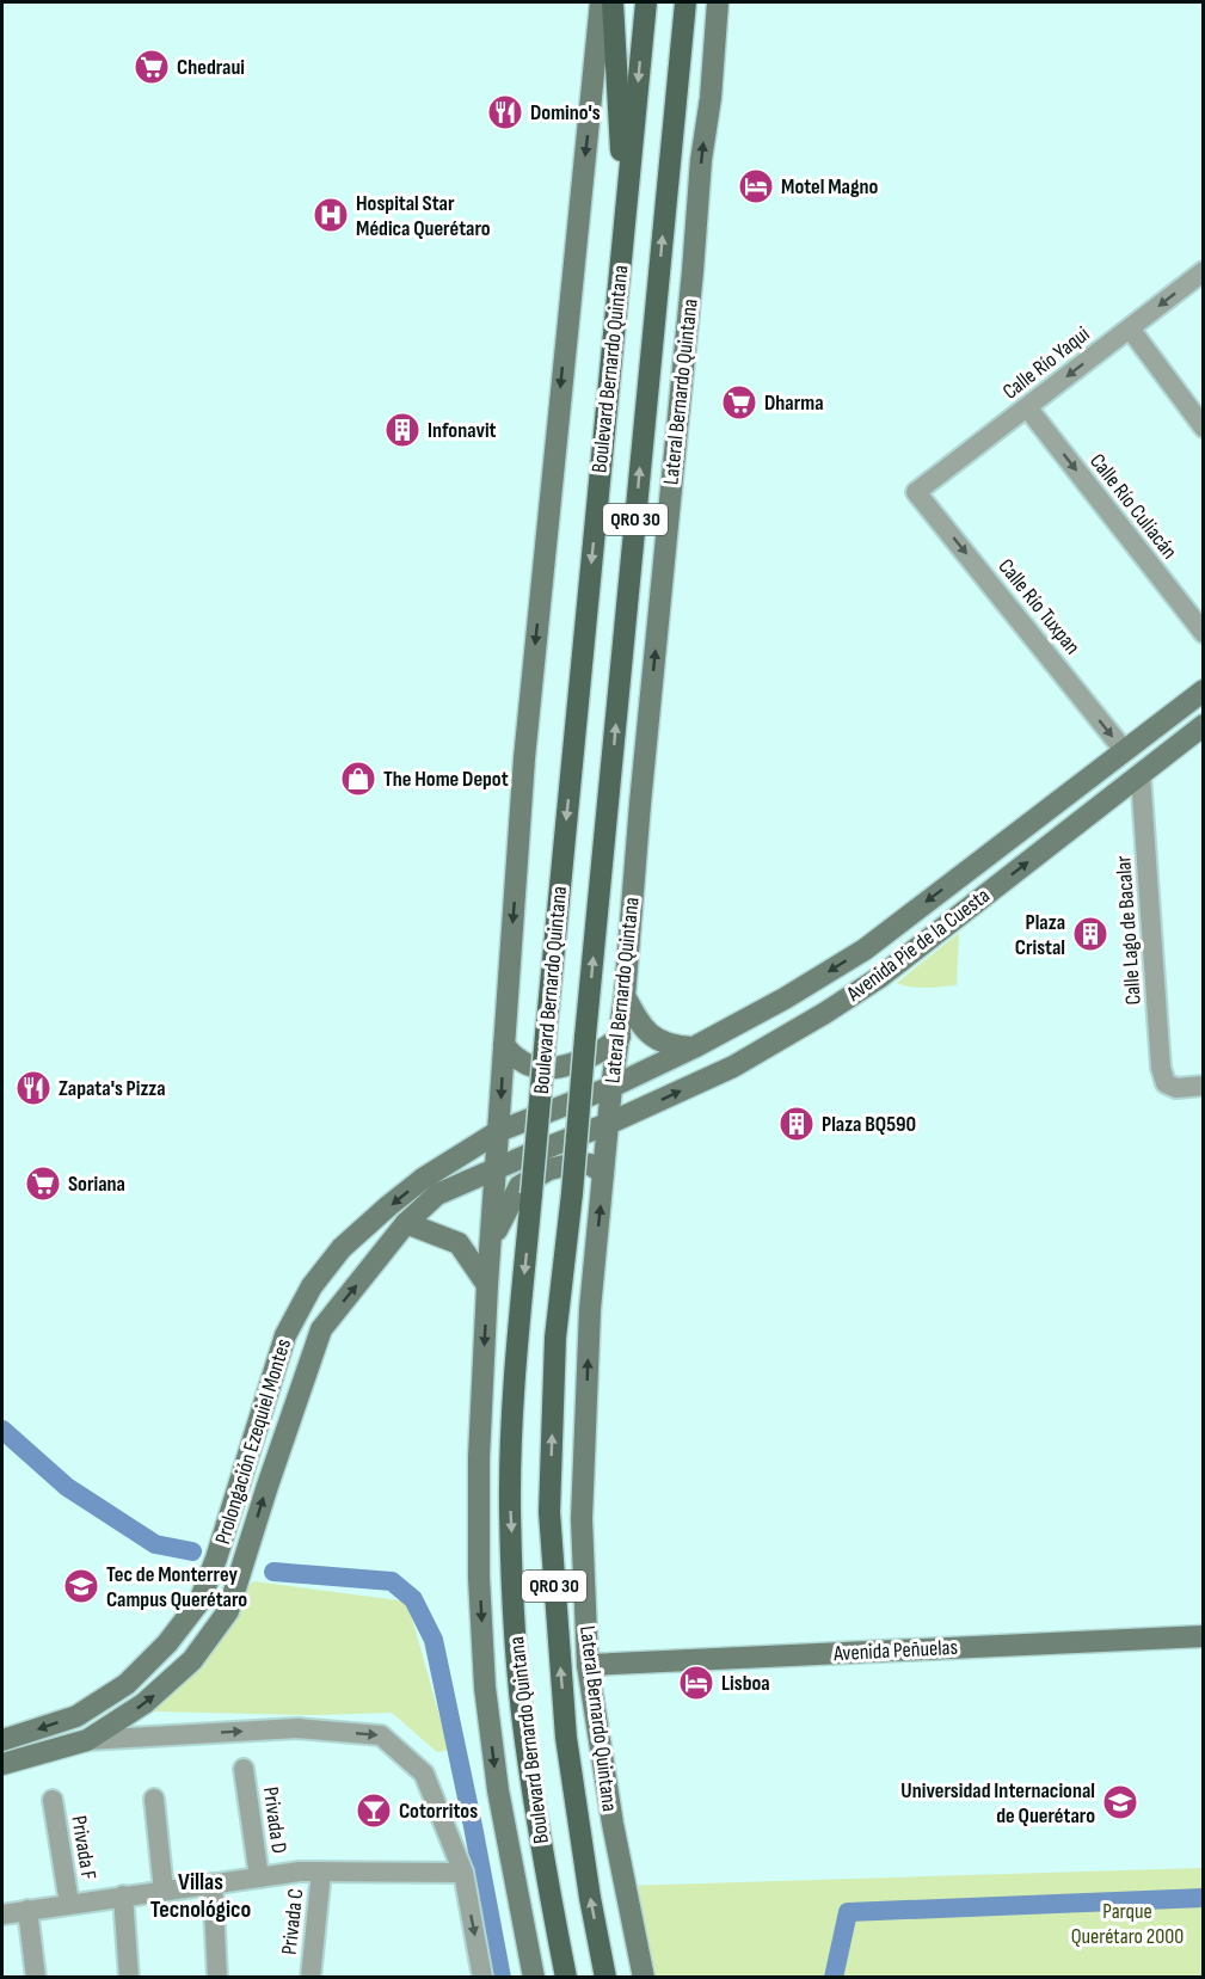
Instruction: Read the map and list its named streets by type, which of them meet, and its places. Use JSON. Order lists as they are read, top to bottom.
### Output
{
  "streets": {
    "main road": ["Boulevard Bernardo Quintana", "QRO 30"],
    "street": [
      "Calle Río Yaqui",
      "Lateral Bernardo Quintana",
      "Calle Río Culiacán",
      "Calle Río Tuxpan",
      "Calle Lago de Bacalar",
      "Avenida Pie de la Cuesta",
      "Prolongación Ezequiel Montes",
      "Avenida Peñuelas",
      "Privada D",
      "Privada F",
      "Privada C"
    ]
  },
  "crossings": [
    ["Calle Río Yaqui", "Calle Río Culiacán"],
    ["Calle Río Yaqui", "Calle Río Tuxpan"],
    ["Lateral Bernardo Quintana", "Avenida Pie de la Cuesta"],
    ["Lateral Bernardo Quintana", "Avenida Peñuelas"],
    ["Calle Río Tuxpan", "Avenida Pie de la Cuesta"],
    ["Calle Lago de Bacalar", "Avenida Pie de la Cuesta"],
    ["Avenida Pie de la Cuesta", "Prolongación Ezequiel Montes"]
  ],
  "one_way": ["Calle Río Yaqui", "Calle Río Tuxpan"],
  "districts": ["Villas Tecnológico"],
  "parks": ["Parque Querétaro 2000"],
  "places": {
    "supermarket": ["Chedraui", "Dharma", "Soriana"],
    "restaurant": ["Domino's", "Zapata's Pizza"],
    "hotel": ["Motel Magno", "Lisboa"],
    "hospital": ["Hospital Star Médica Querétaro"],
    "building": ["Infonavit", "Plaza Cristal", "Plaza BQ590"],
    "shop": ["The Home Depot"],
    "school or university": ["Tec de Monterrey Campus Querétaro", "Universidad Internacional de Querétaro"],
    "bar": ["Cotorritos"]
  }
}
